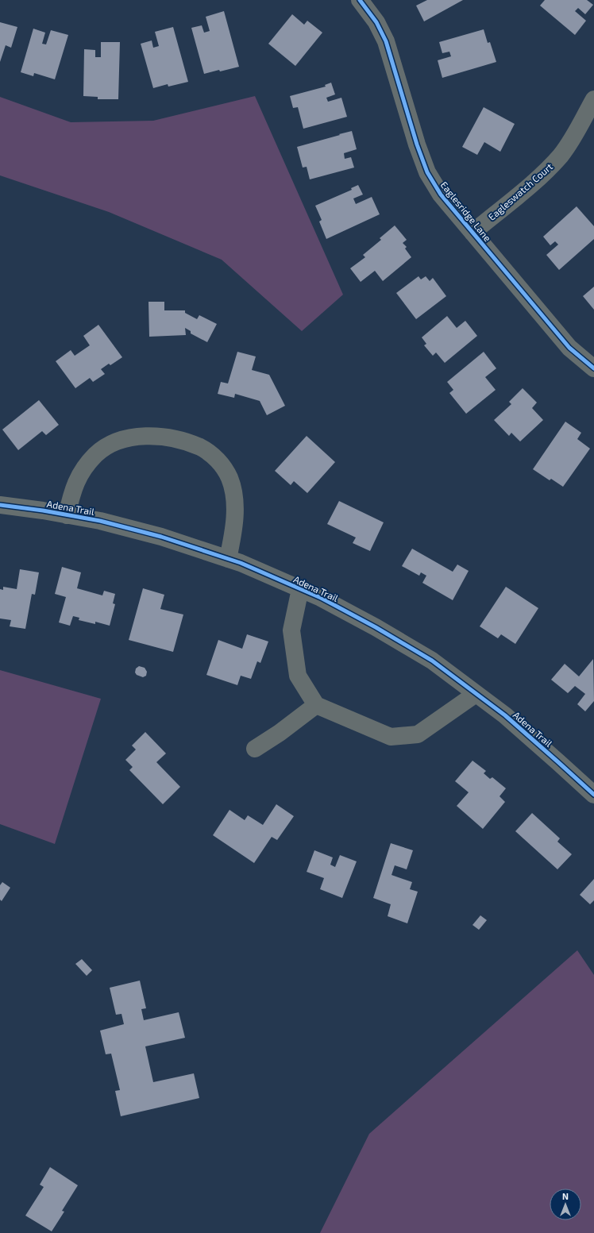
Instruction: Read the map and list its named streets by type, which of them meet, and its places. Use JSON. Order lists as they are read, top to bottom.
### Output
{
  "streets": {
    "street": ["Eagleswatch Court", "Eaglesridge Lane", "Adena Trail"]
  },
  "crossings": [
    ["Eagleswatch Court", "Eaglesridge Lane"]
  ],
  "north": "top"
}
